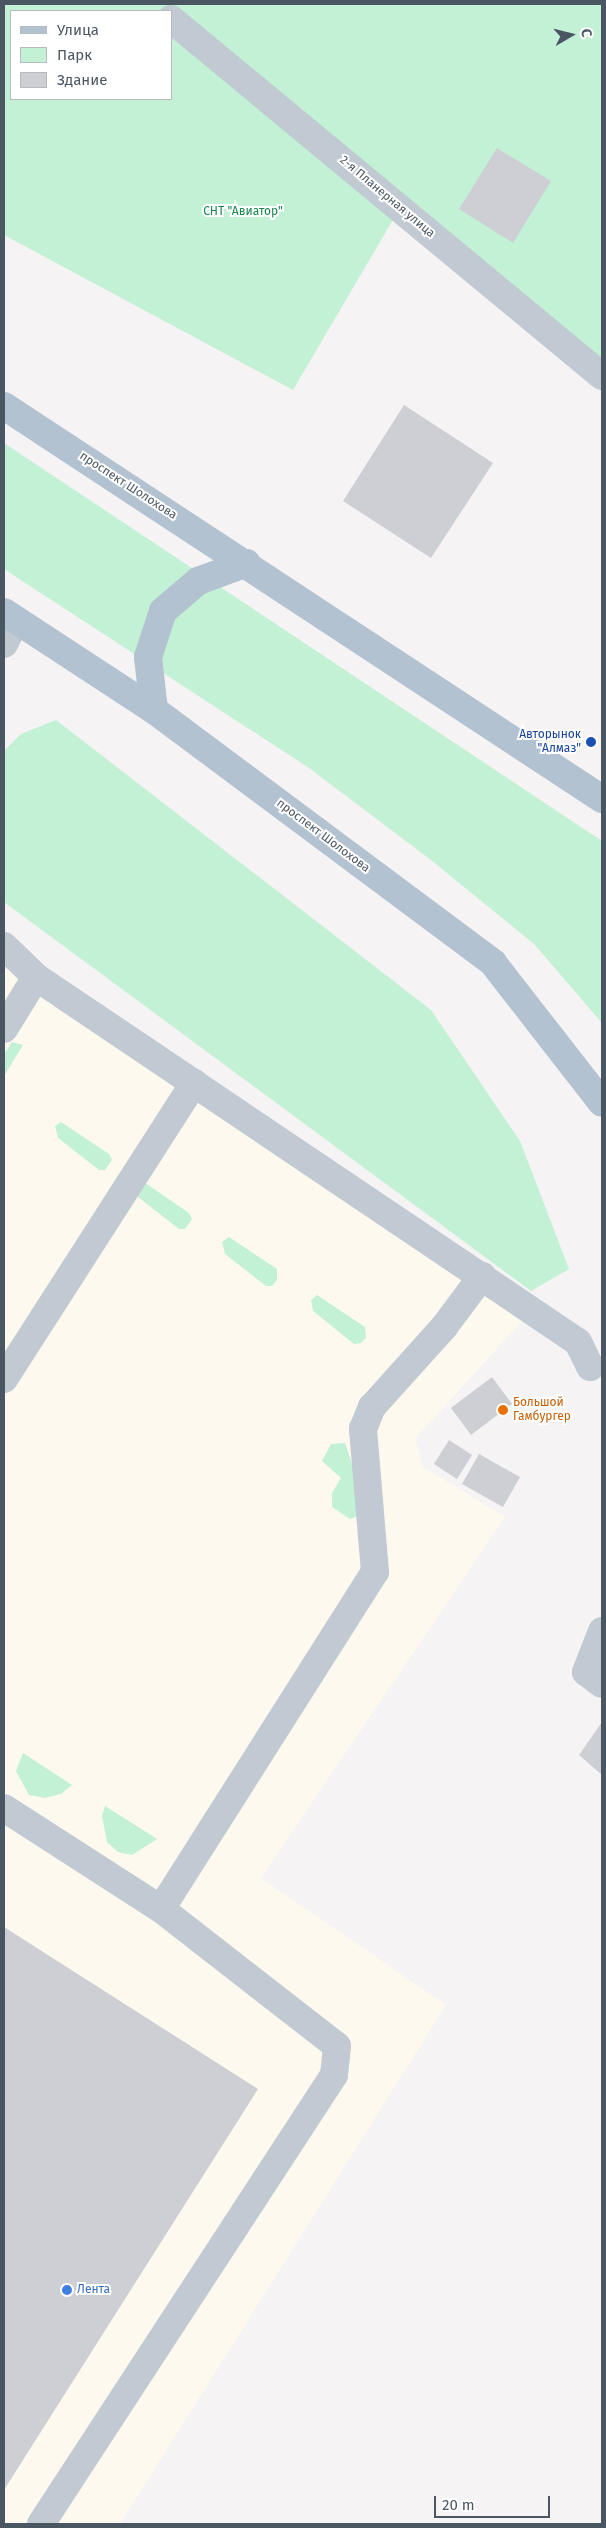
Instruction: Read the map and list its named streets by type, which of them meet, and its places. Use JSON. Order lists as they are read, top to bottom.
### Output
{
  "streets": {
    "main road": ["проспект Шолохова"],
    "lane": ["2-я Планерная улица"]
  },
  "parks": ["СНТ \"Авиатор\""],
  "places": ["Авторынок \"Алмаз\"", "Большой Гамбургер", "Лента"],
  "legend": ["Улица", "Парк", "Здание"],
  "scale_bar": "20 m",
  "north": "right"
}
